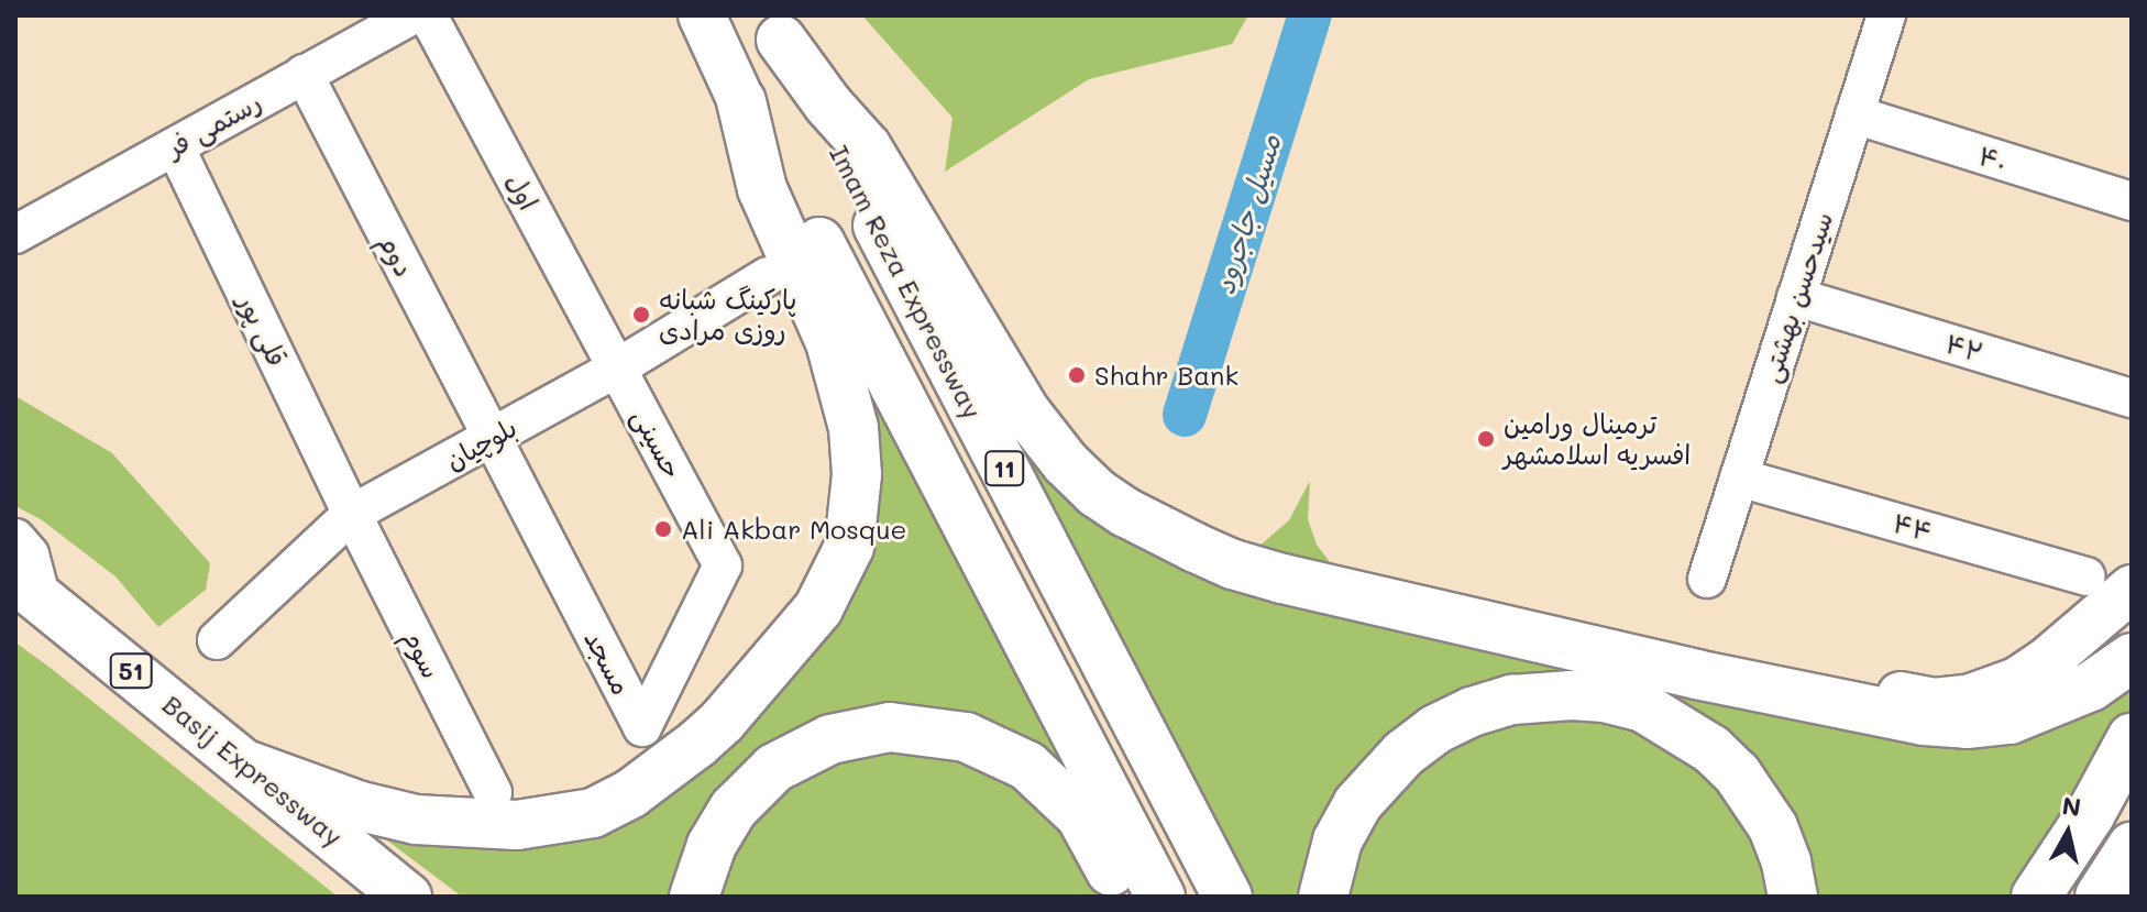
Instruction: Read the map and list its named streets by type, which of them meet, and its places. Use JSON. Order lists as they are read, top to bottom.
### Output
{
  "streets": {
    "highway": [
      "Imam Reza Expressway",
      "11",
      "51",
      "Basij Expressway"
    ],
    "street": [
      "رستمی فر",
      "۴۰",
      "اول",
      "دوم",
      "سیدحسن بهشتی",
      "قلی پور",
      "۴۲",
      "بلوچیان",
      "حسینی",
      "۴۴",
      "سوم",
      "مسجد"
    ]
  },
  "crossings": [
    ["رستمی فر", "دوم"],
    ["رستمی فر", "قلی پور"],
    ["۴۰", "سیدحسن بهشتی"],
    ["اول", "بلوچیان"],
    ["اول", "حسینی"],
    ["دوم", "بلوچیان"],
    ["دوم", "مسجد"],
    ["سیدحسن بهشتی", "۴۲"],
    ["سیدحسن بهشتی", "۴۴"],
    ["قلی پور", "بلوچیان"],
    ["قلی پور", "سوم"],
    ["بلوچیان", "حسینی"],
    ["بلوچیان", "سوم"],
    ["بلوچیان", "مسجد"],
    ["حسینی", "مسجد"]
  ],
  "water": ["مسیل جاجرود"],
  "places": [
    "پارکینگ شبانه روزی مرادی",
    "Shahr Bank",
    "ترمینال ورامین افسریه اسلامشهر",
    "Ali Akbar Mosque"
  ],
  "north": "top"
}
